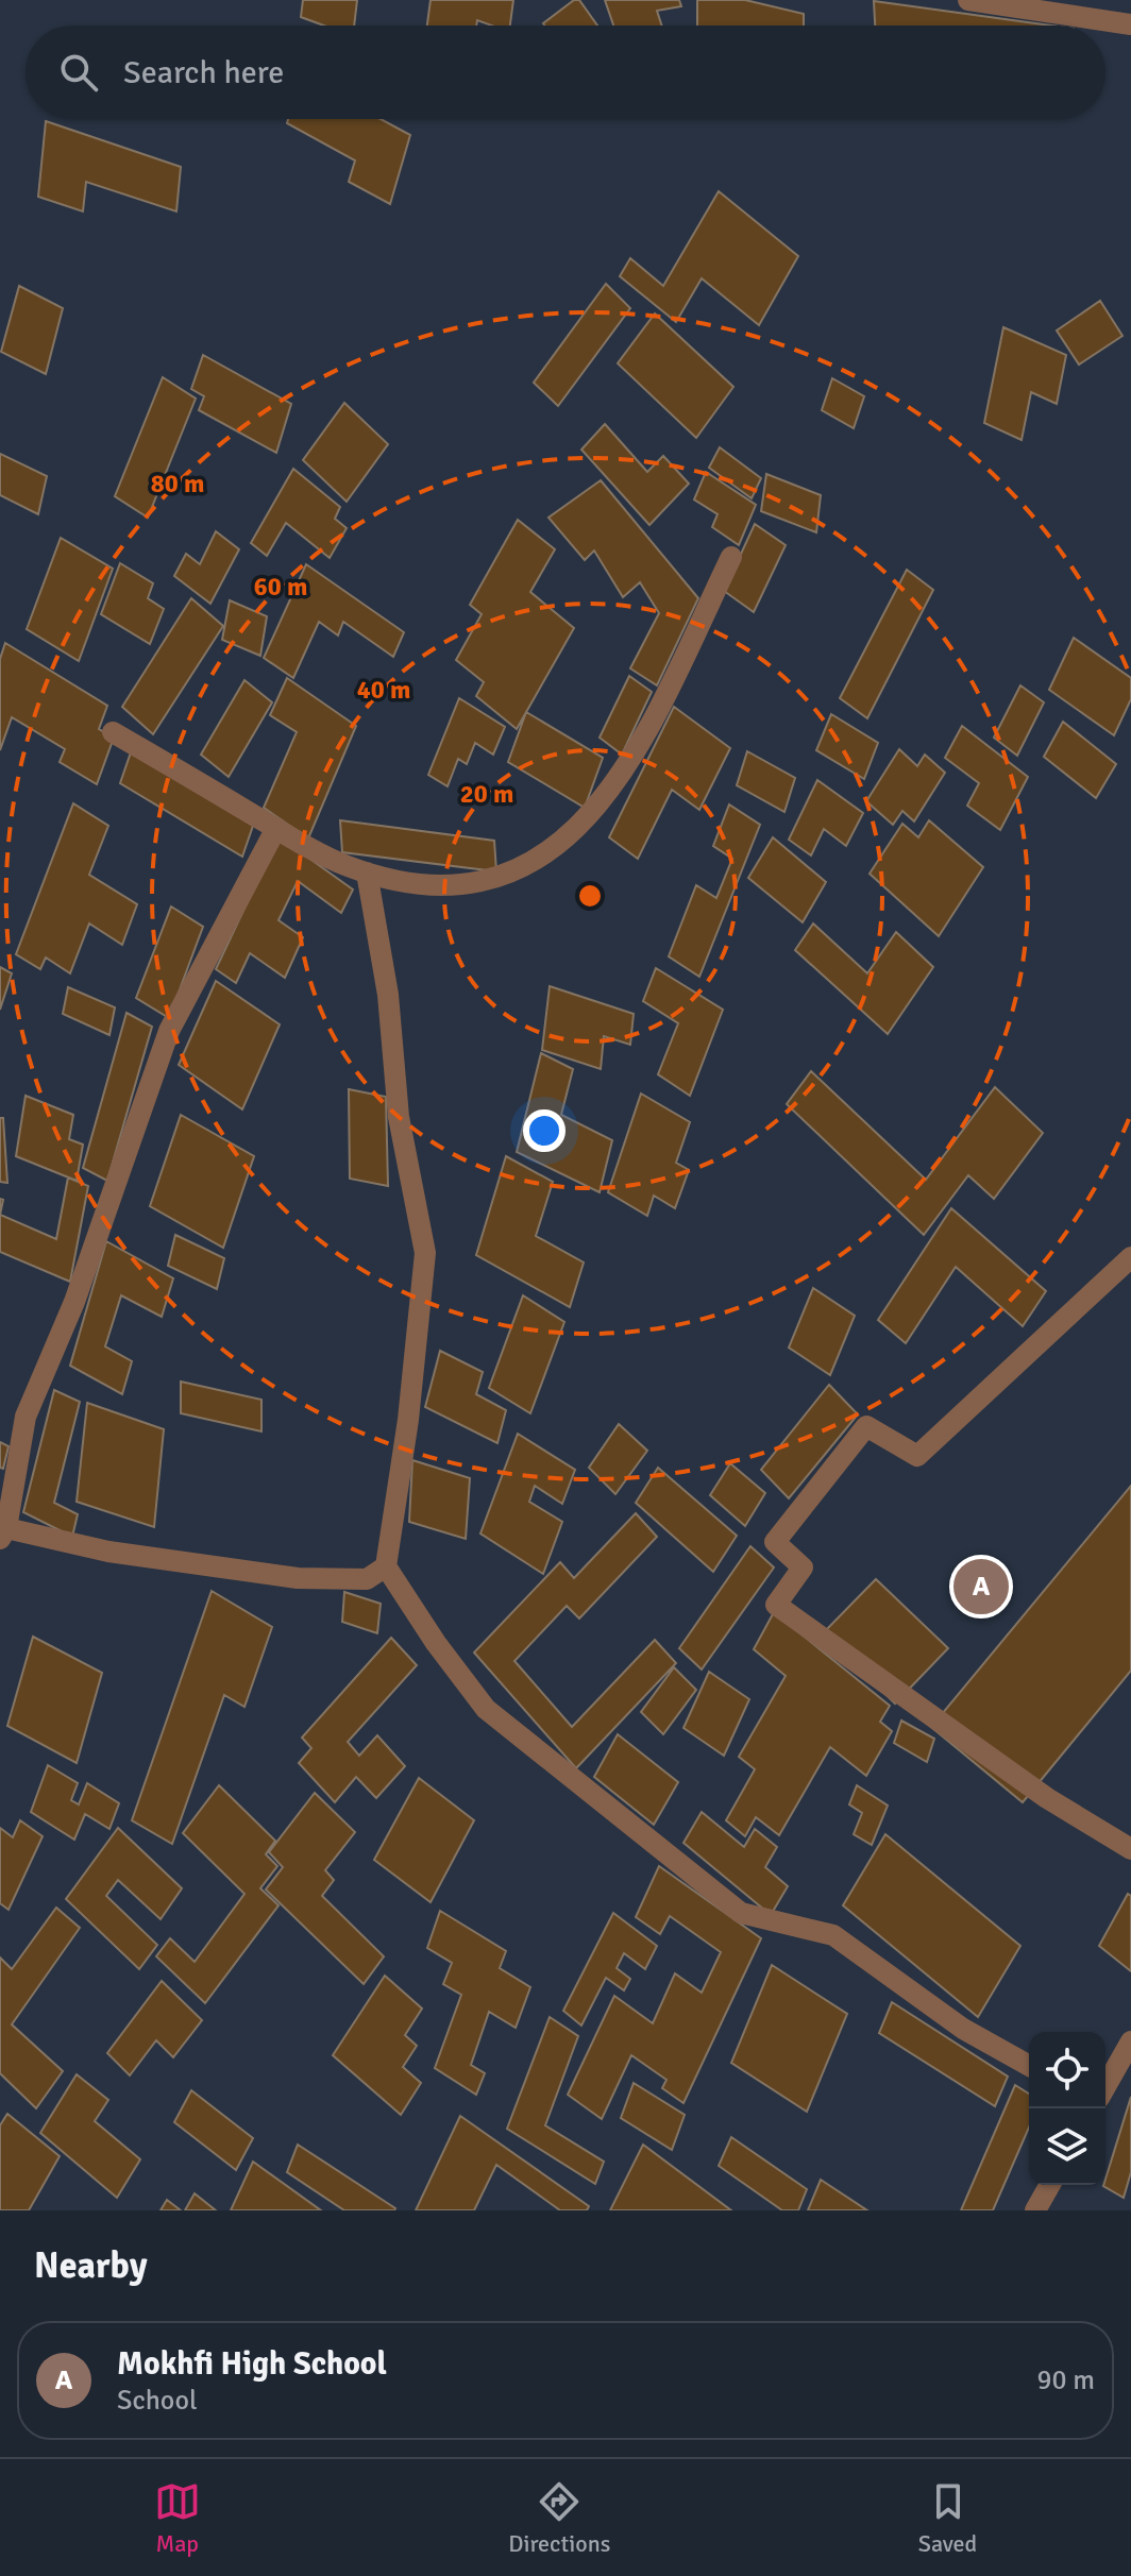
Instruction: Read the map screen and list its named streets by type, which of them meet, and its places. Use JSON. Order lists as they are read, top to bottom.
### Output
{
  "page": {
    "search": "Search here",
    "pins": "A",
    "heading": "Nearby",
    "list": [
      {
        "mark": "A",
        "name": "Mokhfi High School",
        "note": "School",
        "value": "90 m"
      }
    ],
    "nav": ["Map", "Directions", "Saved"]
  },
  "rings": [
    "80 m",
    "60 m",
    "40 m",
    "20 m"
  ]
}
